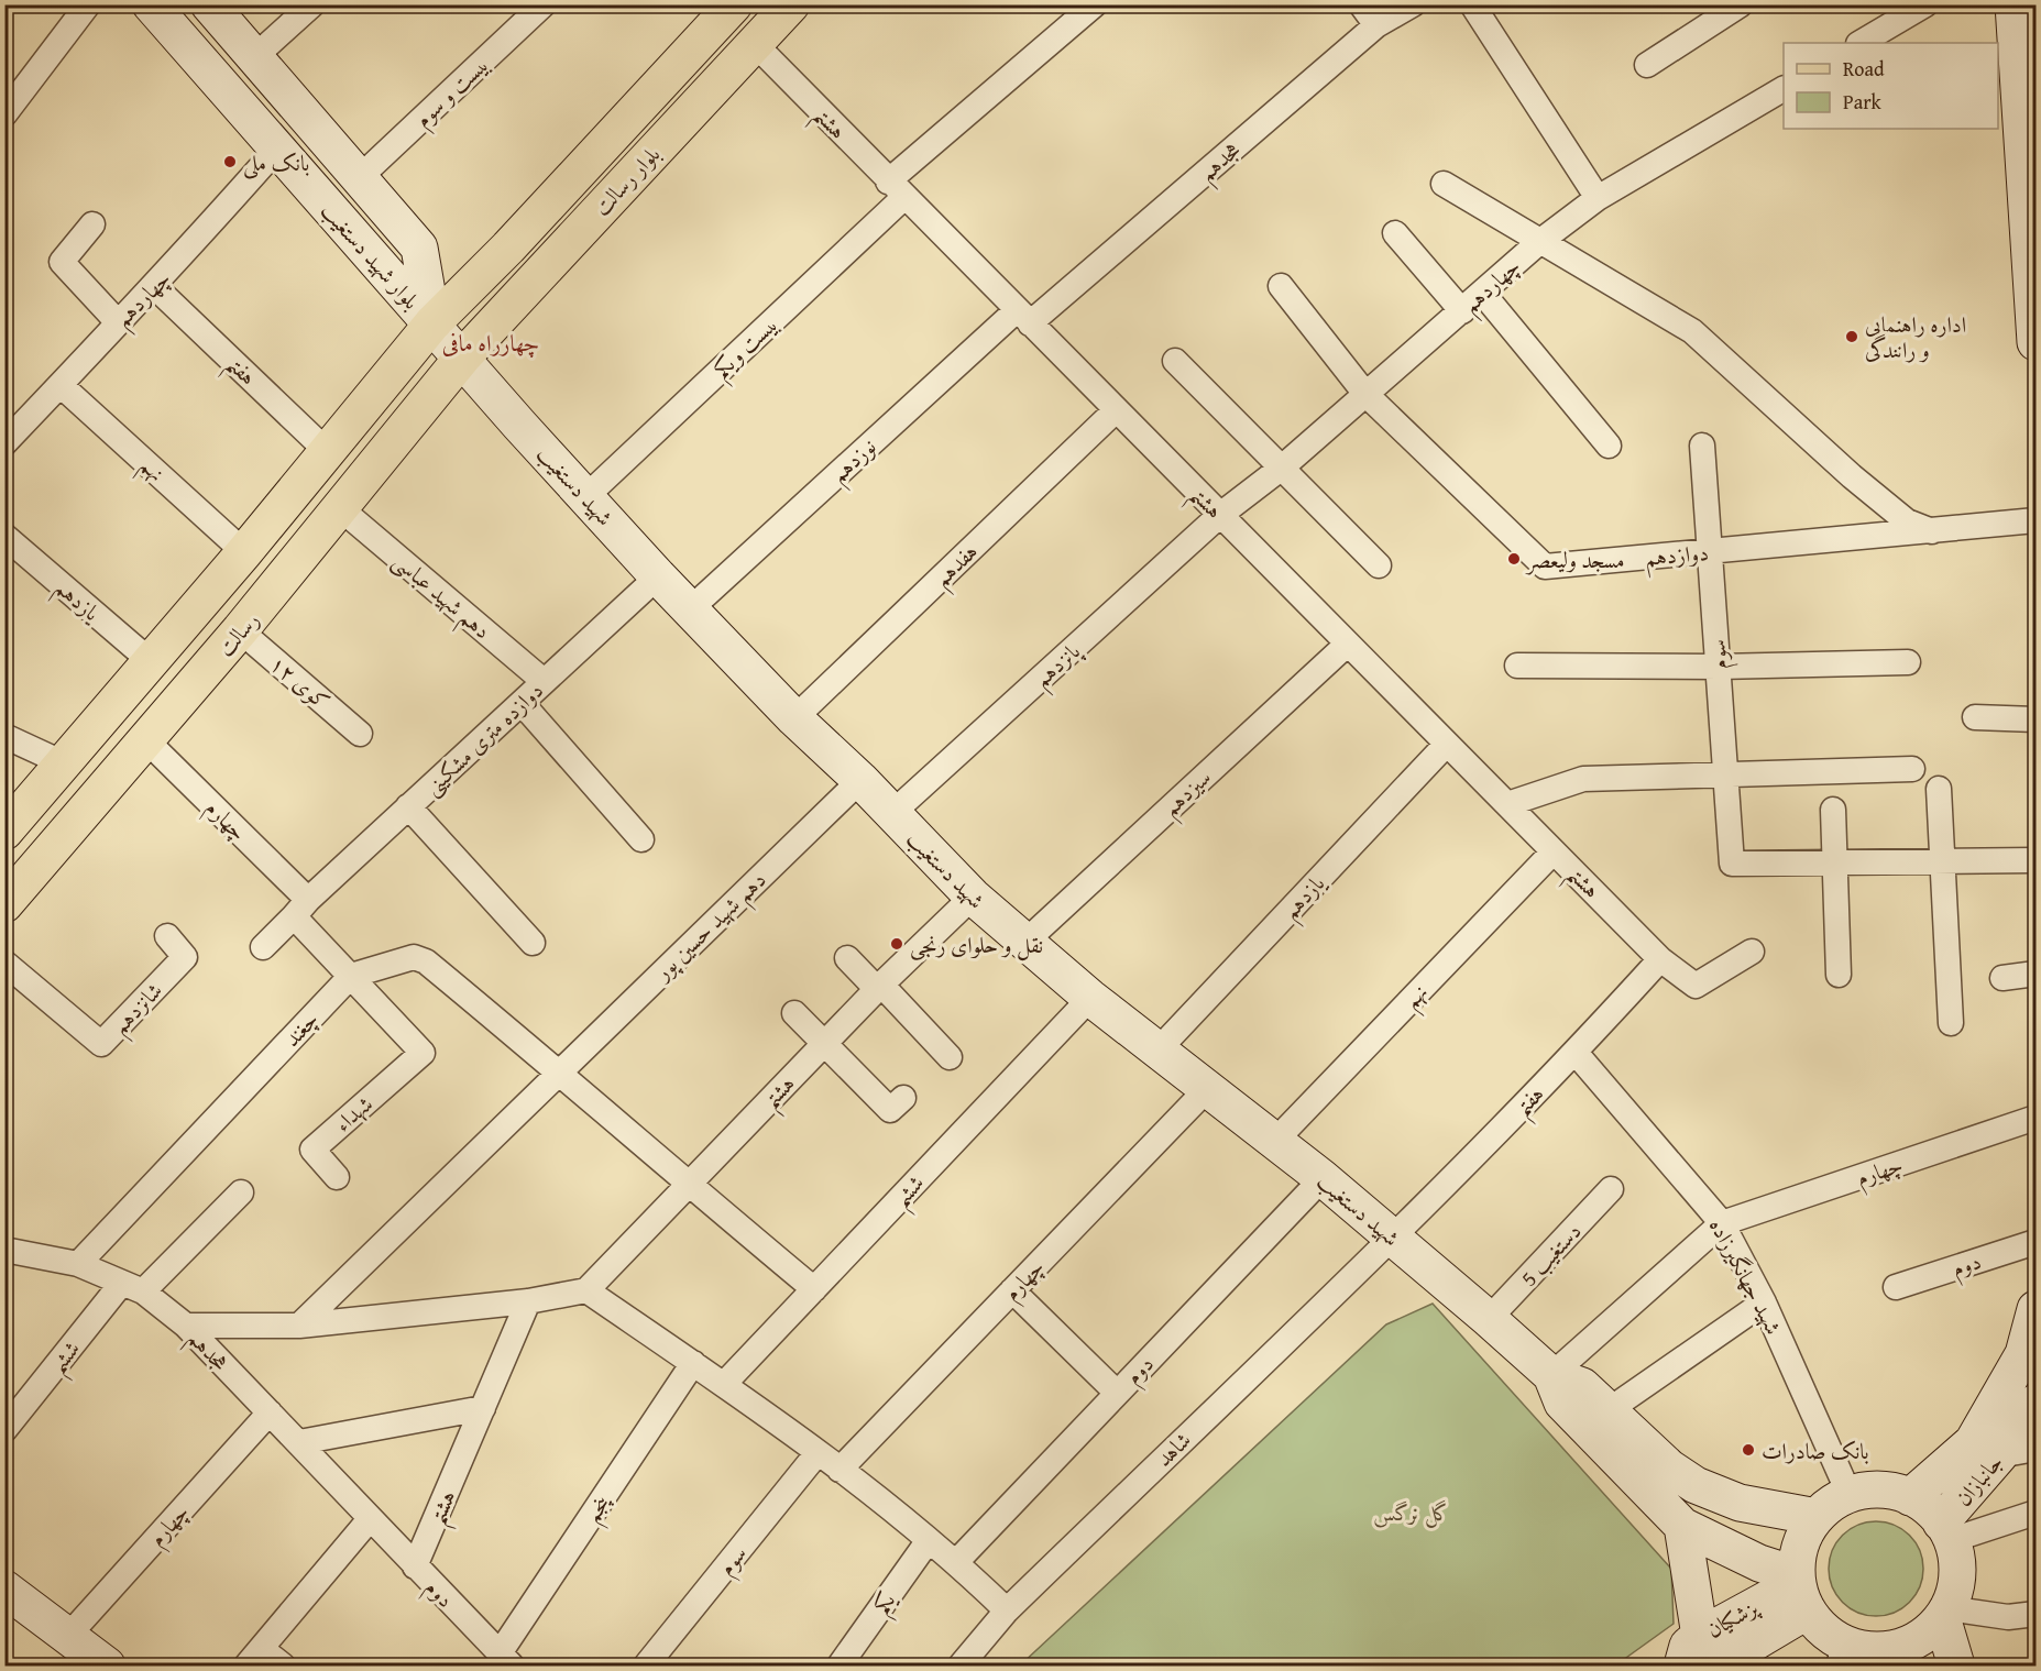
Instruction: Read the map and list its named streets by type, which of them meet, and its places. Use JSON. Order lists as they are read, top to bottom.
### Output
{
  "streets": {
    "main road": [
      "بلوار رسالت",
      "بلوار شهید دستغیب",
      "شهید دستغیب",
      "رسالت",
      "جانبازان",
      "پزشکیان"
    ],
    "street": [
      "بیست و سوم",
      "هشتم",
      "هجدهم",
      "چهاردهم",
      "بیست ویکم",
      "هفتم",
      "نوزدهم",
      "نهم",
      "دوازدهم",
      "هفدهم",
      "دهم شهید عباسی",
      "یازدهم",
      "سوم",
      "پانزدهم",
      "کوی ۱۲",
      "دوازده متری مشکینی",
      "سیزدهم",
      "چهارم",
      "دهم شهید حسین پور",
      "شانزدهم",
      "چغند",
      "شهداء",
      "ششم",
      "دستغیب 5",
      "دوم",
      "شهید جهانگیرزاده",
      "شاهد",
      "پنجم",
      "یکم"
    ]
  },
  "crossings": [
    ["بیست و سوم", "بلوار شهید دستغیب"],
    ["هشتم", "هجدهم"],
    ["هشتم", "بلوار رسالت"],
    ["هشتم", "چهاردهم"],
    ["هشتم", "بیست ویکم"],
    ["هشتم", "هفتم"],
    ["هشتم", "نوزدهم"],
    ["هشتم", "نهم"],
    ["هشتم", "شهید دستغیب"],
    ["هشتم", "هفدهم"],
    ["هشتم", "یازدهم"],
    ["هشتم", "پانزدهم"],
    ["هشتم", "سیزدهم"],
    ["هشتم", "دوم"],
    ["هجدهم", "نوزدهم"],
    ["هجدهم", "چهارم"],
    ["هجدهم", "چغند"],
    ["هجدهم", "ششم"],
    ["هجدهم", "دوم"],
    ["بلوار رسالت", "بلوار شهید دستغیب"],
    ["بلوار رسالت", "شهید دستغیب"],
    ["بلوار رسالت", "رسالت"],
    ["بلوار شهید دستغیب", "چهاردهم"],
    ["بلوار شهید دستغیب", "شهید دستغیب"],
    ["چهاردهم", "هفتم"],
    ["چهاردهم", "نهم"],
    ["چهاردهم", "دوازدهم"],
    ["چهاردهم", "پانزدهم"],
    ["بیست ویکم", "شهید دستغیب"],
    ["هفتم", "شهید دستغیب"],
    ["هفتم", "شهید جهانگیرزاده"],
    ["هفتم", "شاهد"],
    ["نوزدهم", "شهید دستغیب"],
    ["نهم", "شهید دستغیب"],
    ["شهید دستغیب", "هفدهم"],
    ["شهید دستغیب", "یازدهم"],
    ["شهید دستغیب", "رسالت"],
    ["شهید دستغیب", "پانزدهم"],
    ["شهید دستغیب", "دوازده متری مشکینی"],
    ["شهید دستغیب", "سیزدهم"],
    ["شهید دستغیب", "چهارم"],
    ["شهید دستغیب", "دهم شهید حسین پور"],
    ["شهید دستغیب", "ششم"],
    ["شهید دستغیب", "دستغیب 5"],
    ["شهید دستغیب", "دوم"],
    ["شهید دستغیب", "شاهد"],
    ["دوازدهم", "سوم"],
    ["دهم شهید عباسی", "رسالت"],
    ["دهم شهید عباسی", "دوازده متری مشکینی"],
    ["رسالت", "کوی ۱۲"],
    ["رسالت", "چهارم"],
    ["دوازده متری مشکینی", "چهارم"],
    ["چهارم", "چغند"],
    ["چهارم", "شهداء"],
    ["چهارم", "شهید جهانگیرزاده"],
    ["دوم", "پنجم"],
    ["شهید جهانگیرزاده", "جانبازان"],
    ["شهید جهانگیرزاده", "پزشکیان"],
    ["جانبازان", "پزشکیان"]
  ],
  "districts": ["چهارراه مافی"],
  "parks": ["گل نرگس"],
  "places": [
    "بانک ملی",
    "اداره راهنمایی و رانندگی",
    "مسجد ولیعصر",
    "نقل و حلوای رنجی",
    "بانک صادرات"
  ],
  "legend": ["Road", "Park"]
}
